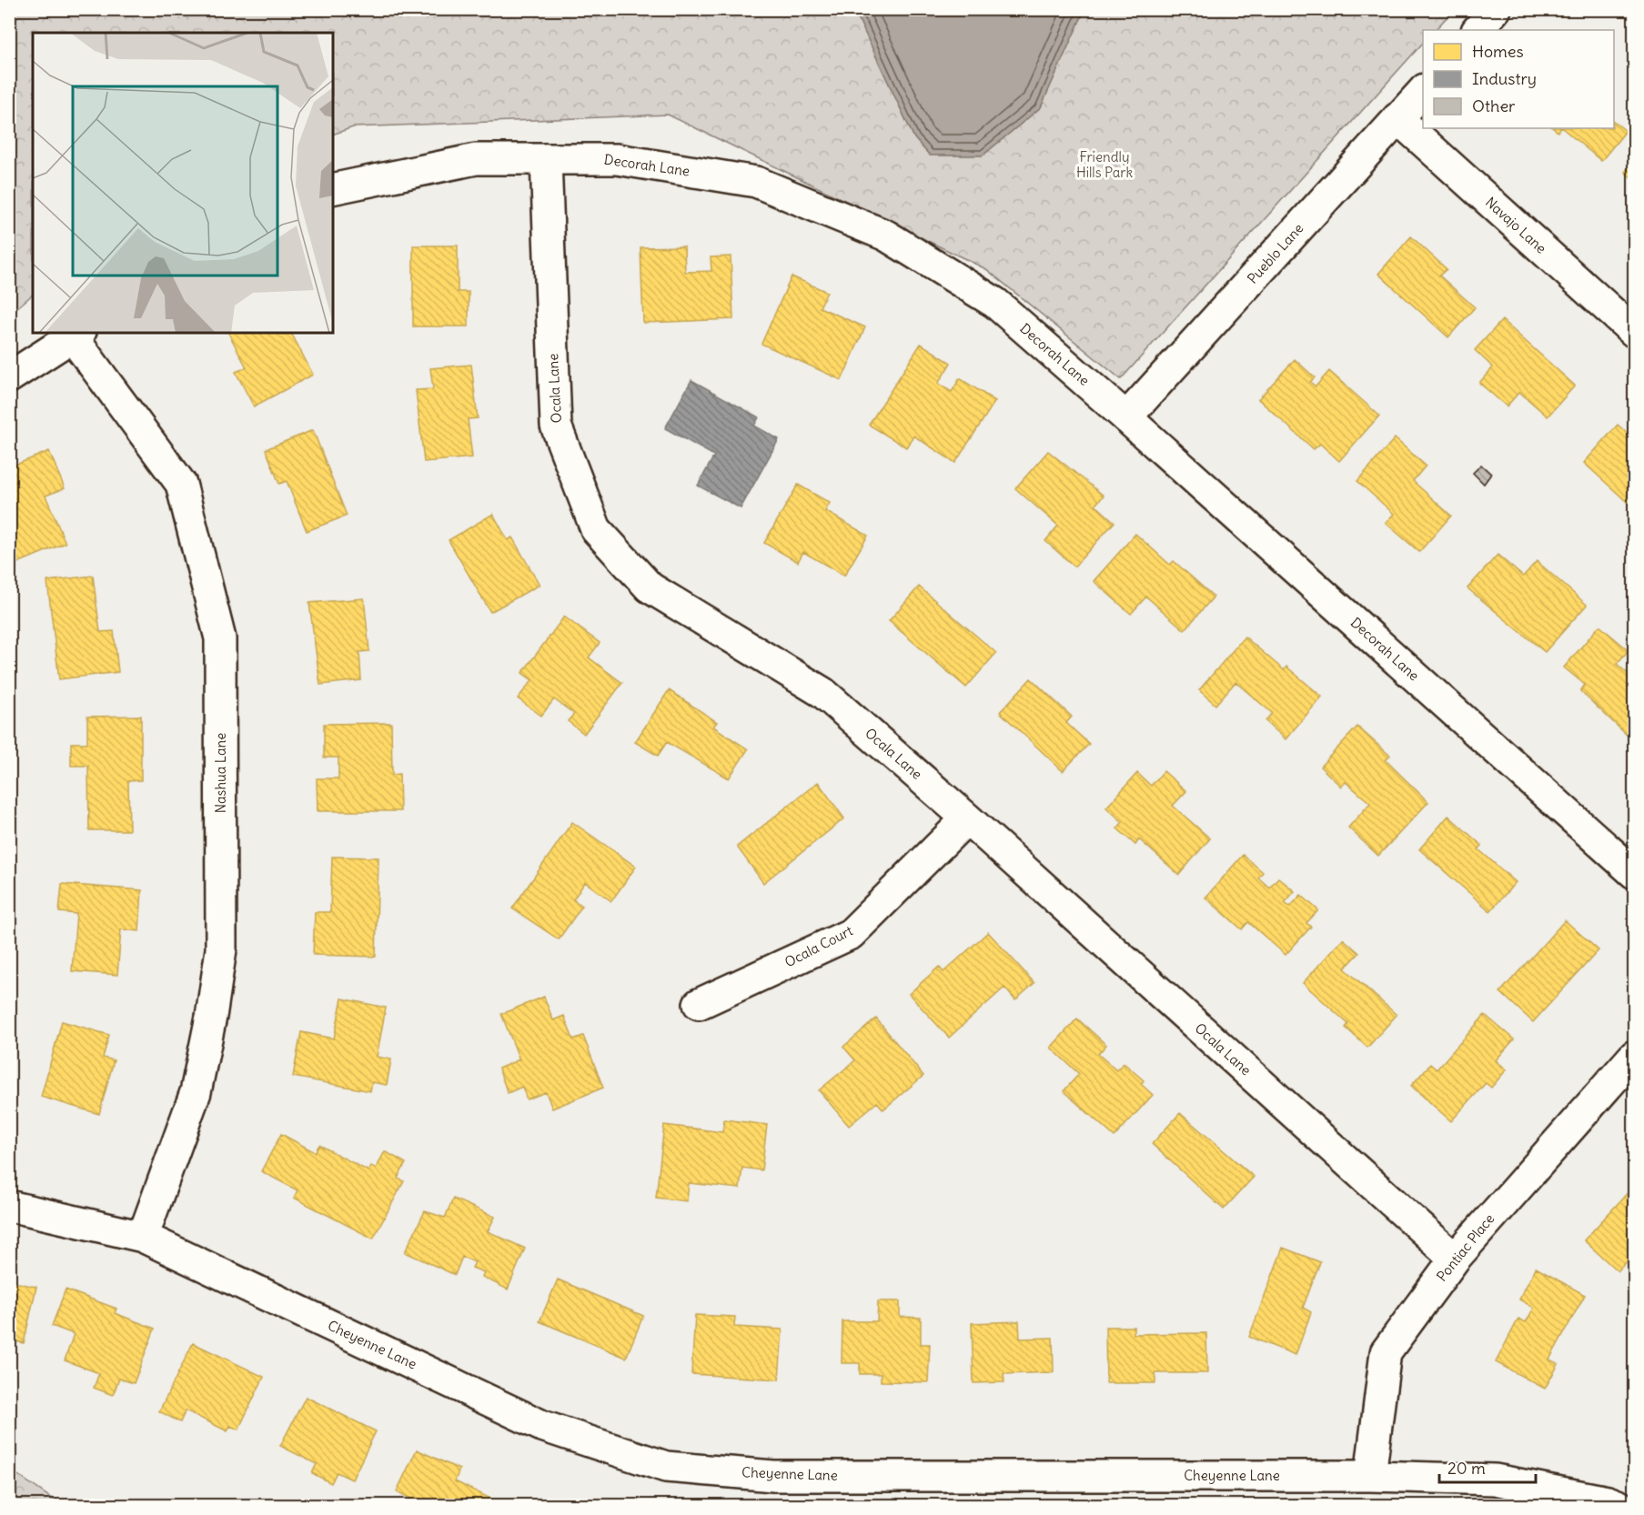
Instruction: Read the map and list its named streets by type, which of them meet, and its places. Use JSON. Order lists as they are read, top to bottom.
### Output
{
  "streets": {
    "street": [
      "Decorah Lane",
      "Navajo Lane",
      "Pueblo Lane",
      "Ocala Lane",
      "Nashua Lane",
      "Ocala Court",
      "Pontiac Place",
      "Cheyenne Lane"
    ]
  },
  "crossings": [
    ["Decorah Lane", "Pueblo Lane"],
    ["Decorah Lane", "Ocala Lane"],
    ["Navajo Lane", "Pueblo Lane"],
    ["Ocala Lane", "Ocala Court"],
    ["Ocala Lane", "Pontiac Place"],
    ["Nashua Lane", "Cheyenne Lane"],
    ["Pontiac Place", "Cheyenne Lane"]
  ],
  "parks": ["Friendly Hills Park"],
  "legend": ["Homes", "Industry", "Other"],
  "scale_bar": "20 m"
}
